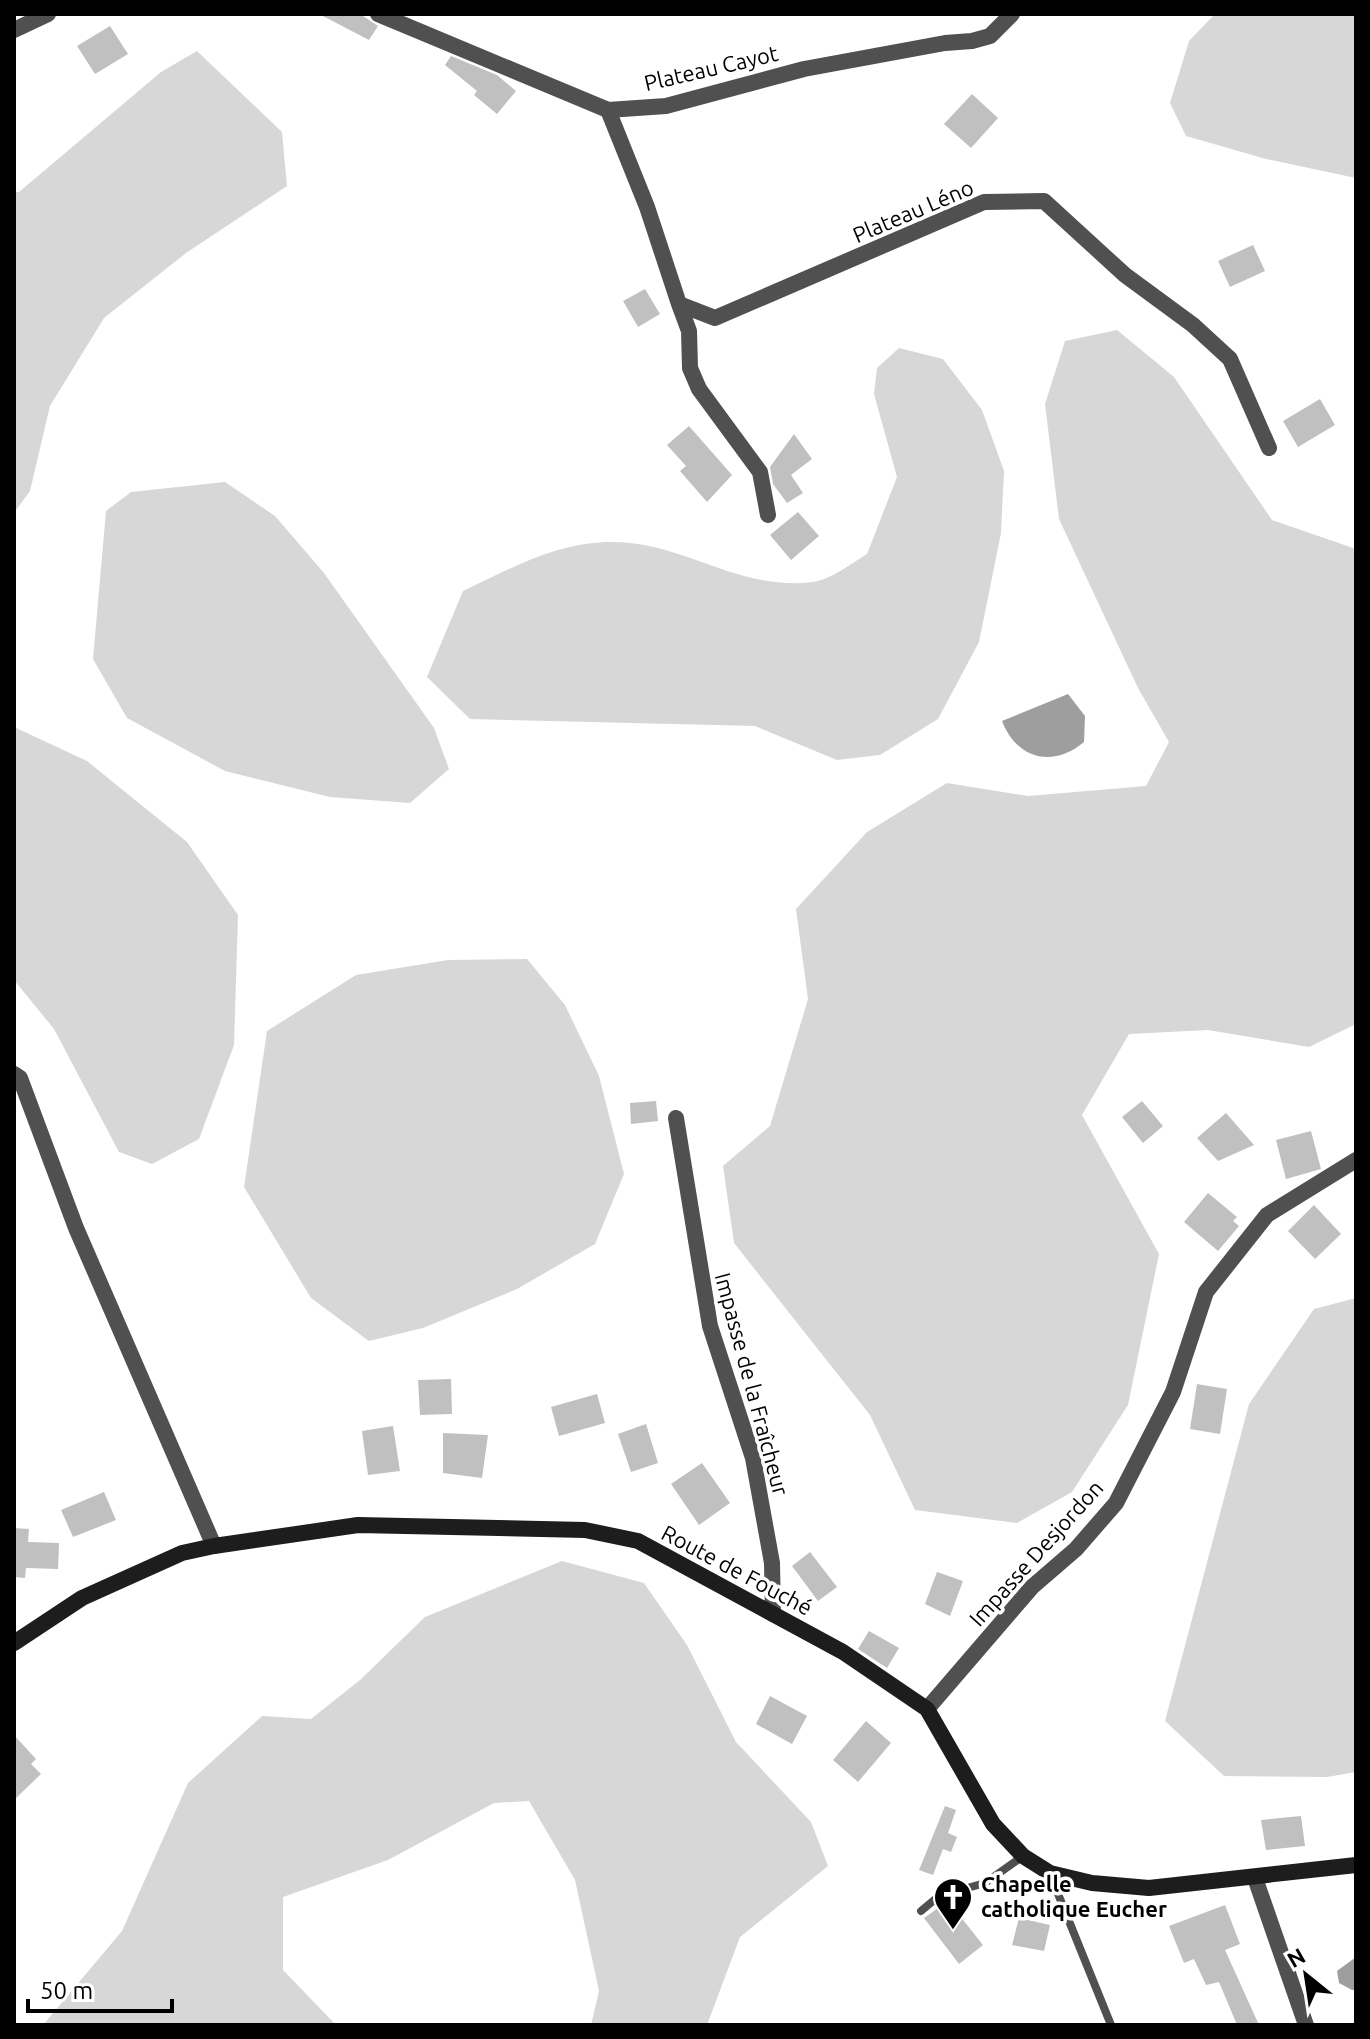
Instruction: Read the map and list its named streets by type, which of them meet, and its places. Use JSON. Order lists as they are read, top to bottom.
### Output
{
  "streets": {
    "main road": ["Route de Fouché"],
    "street": [
      "Plateau Cayot",
      "Plateau Léno",
      "Impasse de la Fraîcheur",
      "Impasse Desjordon"
    ]
  },
  "crossings": [
    ["Impasse de la Fraîcheur", "Route de Fouché"],
    ["Impasse Desjordon", "Route de Fouché"]
  ],
  "places": {
    "church": ["Chapelle catholique Eucher"]
  },
  "scale_bar": "50 m",
  "north": "top left"
}
